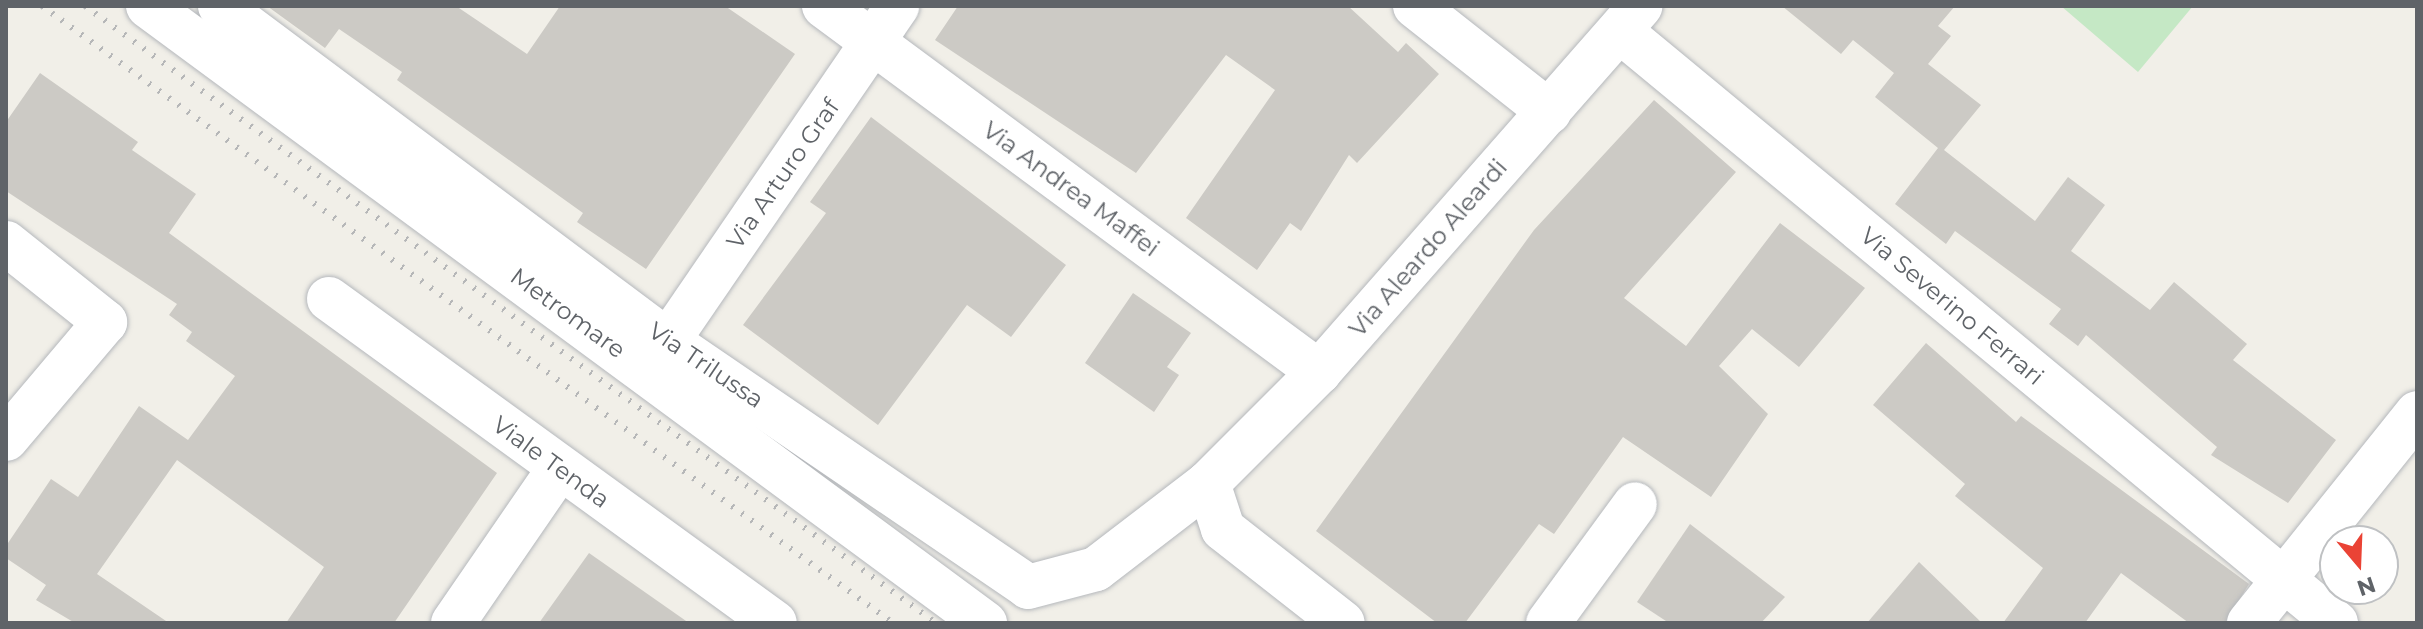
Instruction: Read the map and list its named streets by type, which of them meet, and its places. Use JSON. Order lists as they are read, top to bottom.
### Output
{
  "streets": {
    "street": [
      "Via Arturo Graf",
      "Via Andrea Maffei",
      "Via Aleardo Aleardi",
      "Via Severino Ferrari",
      "Metromare",
      "Via Trilussa",
      "Viale Tenda"
    ]
  },
  "crossings": [
    ["Via Arturo Graf", "Via Andrea Maffei"],
    ["Via Arturo Graf", "Via Trilussa"],
    ["Via Andrea Maffei", "Via Aleardo Aleardi"],
    ["Via Aleardo Aleardi", "Via Severino Ferrari"],
    ["Via Aleardo Aleardi", "Via Trilussa"]
  ],
  "north": "bottom"
}
